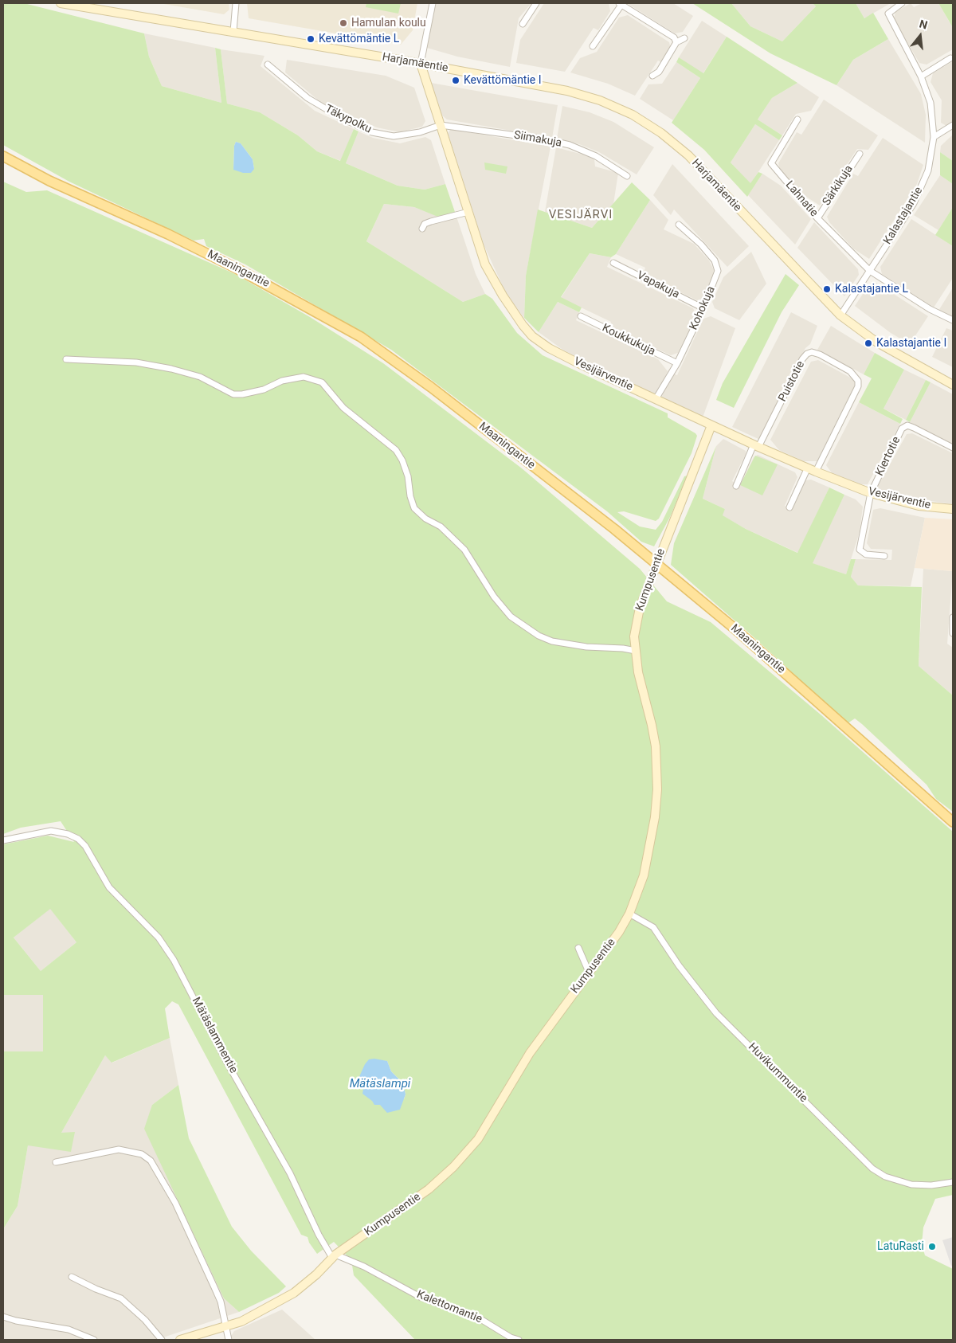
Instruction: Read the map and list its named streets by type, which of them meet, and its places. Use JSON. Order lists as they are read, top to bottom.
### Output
{
  "streets": {
    "main road": ["Maaningantie"],
    "street": [
      "Harjamäentie",
      "Täkypolku",
      "Siimakuja",
      "Särkikuja",
      "Lahnatie",
      "Kalastajantie",
      "Vapakuja",
      "Kohokuja",
      "Koukkukuja",
      "Vesijärventie",
      "Puistotie",
      "Kiertotie",
      "Kumpusentie",
      "Mätäslammentie",
      "Huvikummuntie",
      "Kalettomantie"
    ]
  },
  "crossings": [
    ["Harjamäentie", "Kalastajantie"],
    ["Harjamäentie", "Vesijärventie"],
    ["Täkypolku", "Siimakuja"],
    ["Täkypolku", "Vesijärventie"],
    ["Siimakuja", "Vesijärventie"],
    ["Särkikuja", "Lahnatie"],
    ["Lahnatie", "Kalastajantie"],
    ["Maaningantie", "Kumpusentie"],
    ["Vapakuja", "Kohokuja"],
    ["Kohokuja", "Koukkukuja"],
    ["Kohokuja", "Vesijärventie"],
    ["Vesijärventie", "Puistotie"],
    ["Vesijärventie", "Kiertotie"],
    ["Vesijärventie", "Kumpusentie"],
    ["Kumpusentie", "Mätäslammentie"],
    ["Kumpusentie", "Huvikummuntie"],
    ["Kumpusentie", "Kalettomantie"],
    ["Mätäslammentie", "Kalettomantie"]
  ],
  "districts": ["VESIJÄRVI"],
  "water": ["Mätäslampi"],
  "places": [
    "Hamulan koulu",
    "Kevättömäntie L",
    "Kevättömäntie I",
    "Kalastajantie L",
    "Kalastajantie I",
    "LatuRasti"
  ],
  "north": "top"
}
